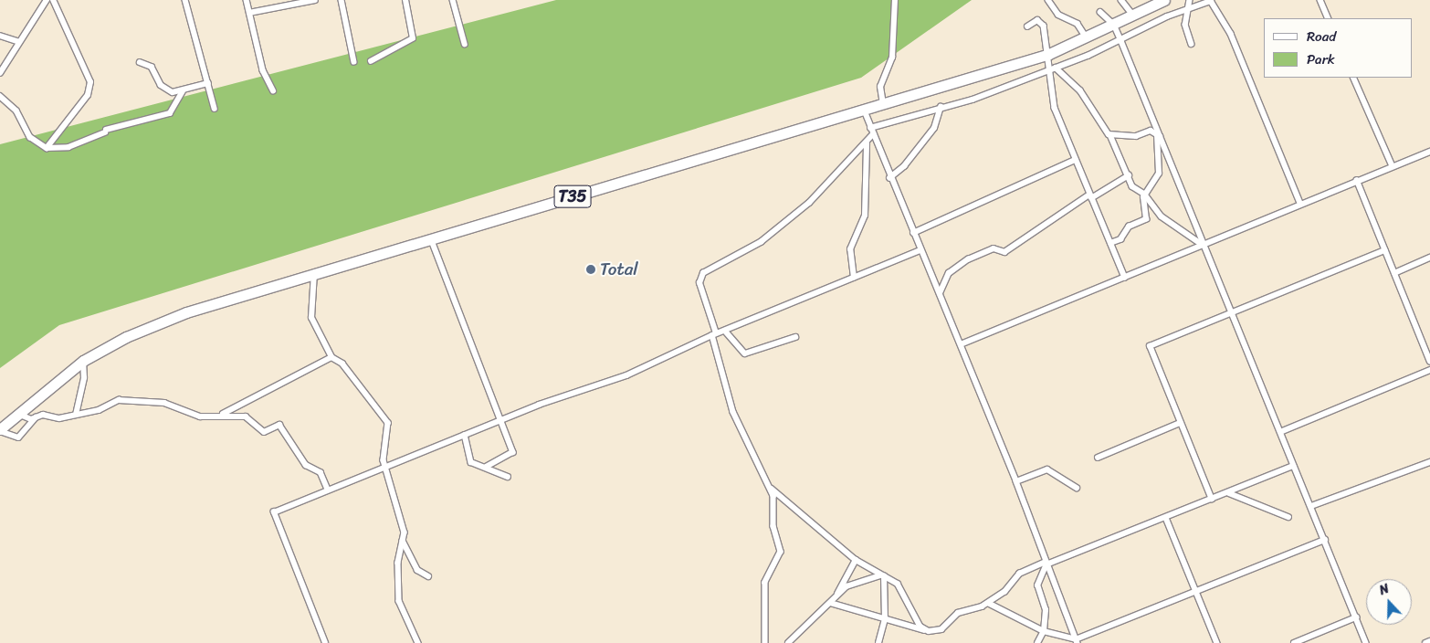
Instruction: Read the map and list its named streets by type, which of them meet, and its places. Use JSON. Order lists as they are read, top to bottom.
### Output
{
  "streets": {
    "highway": ["T35"]
  },
  "places": ["Total"],
  "legend": ["Road", "Park"],
  "north": "top"
}
